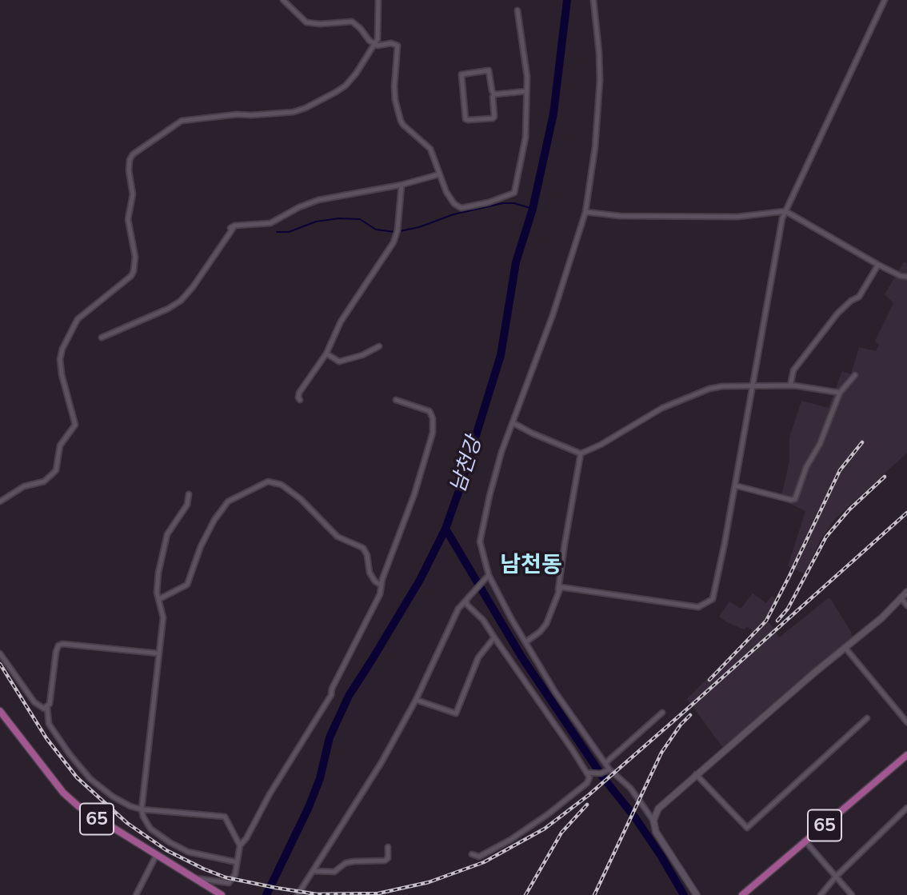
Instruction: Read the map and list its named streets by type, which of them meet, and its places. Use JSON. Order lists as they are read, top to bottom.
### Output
{
  "streets": {
    "main road": ["65"]
  },
  "districts": ["남천동"],
  "water": ["남천강"]
}
